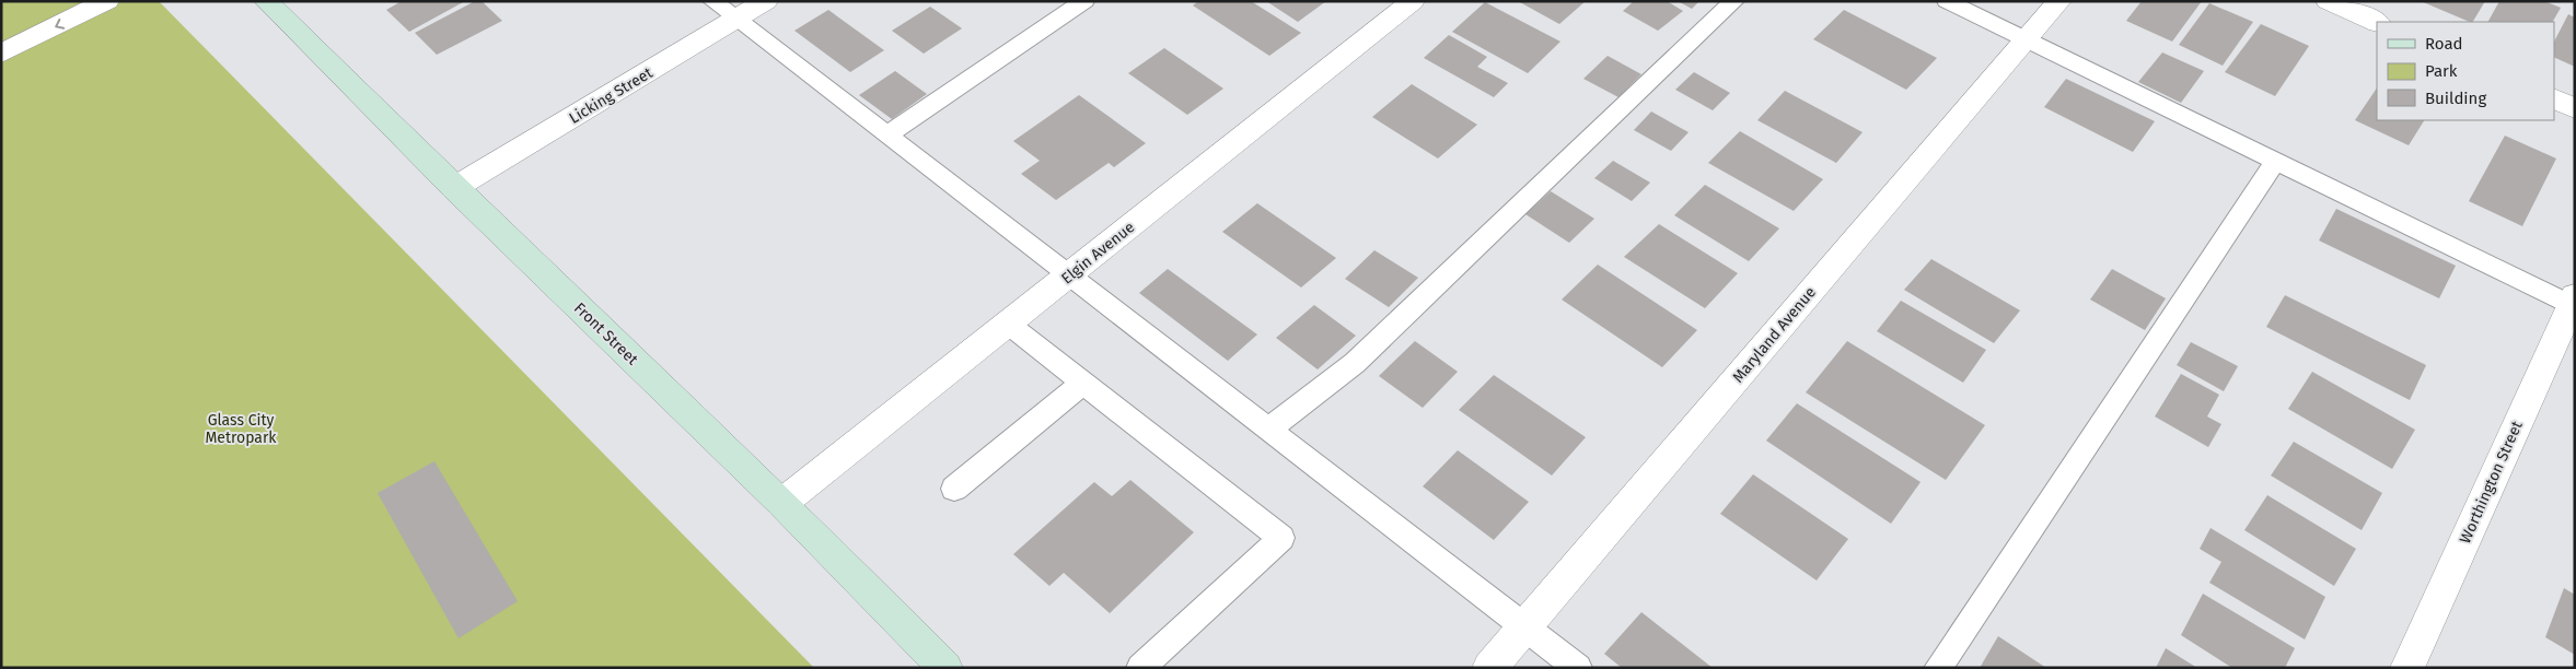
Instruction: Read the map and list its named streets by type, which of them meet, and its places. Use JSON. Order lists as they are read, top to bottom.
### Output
{
  "streets": {
    "main road": ["Front Street"],
    "street": [
      "Licking Street",
      "Elgin Avenue",
      "Maryland Avenue",
      "Worthington Street"
    ]
  },
  "crossings": [
    ["Licking Street", "Front Street"],
    ["Elgin Avenue", "Front Street"]
  ],
  "parks": ["Glass City Metropark"],
  "legend": ["Road", "Park", "Building"]
}
